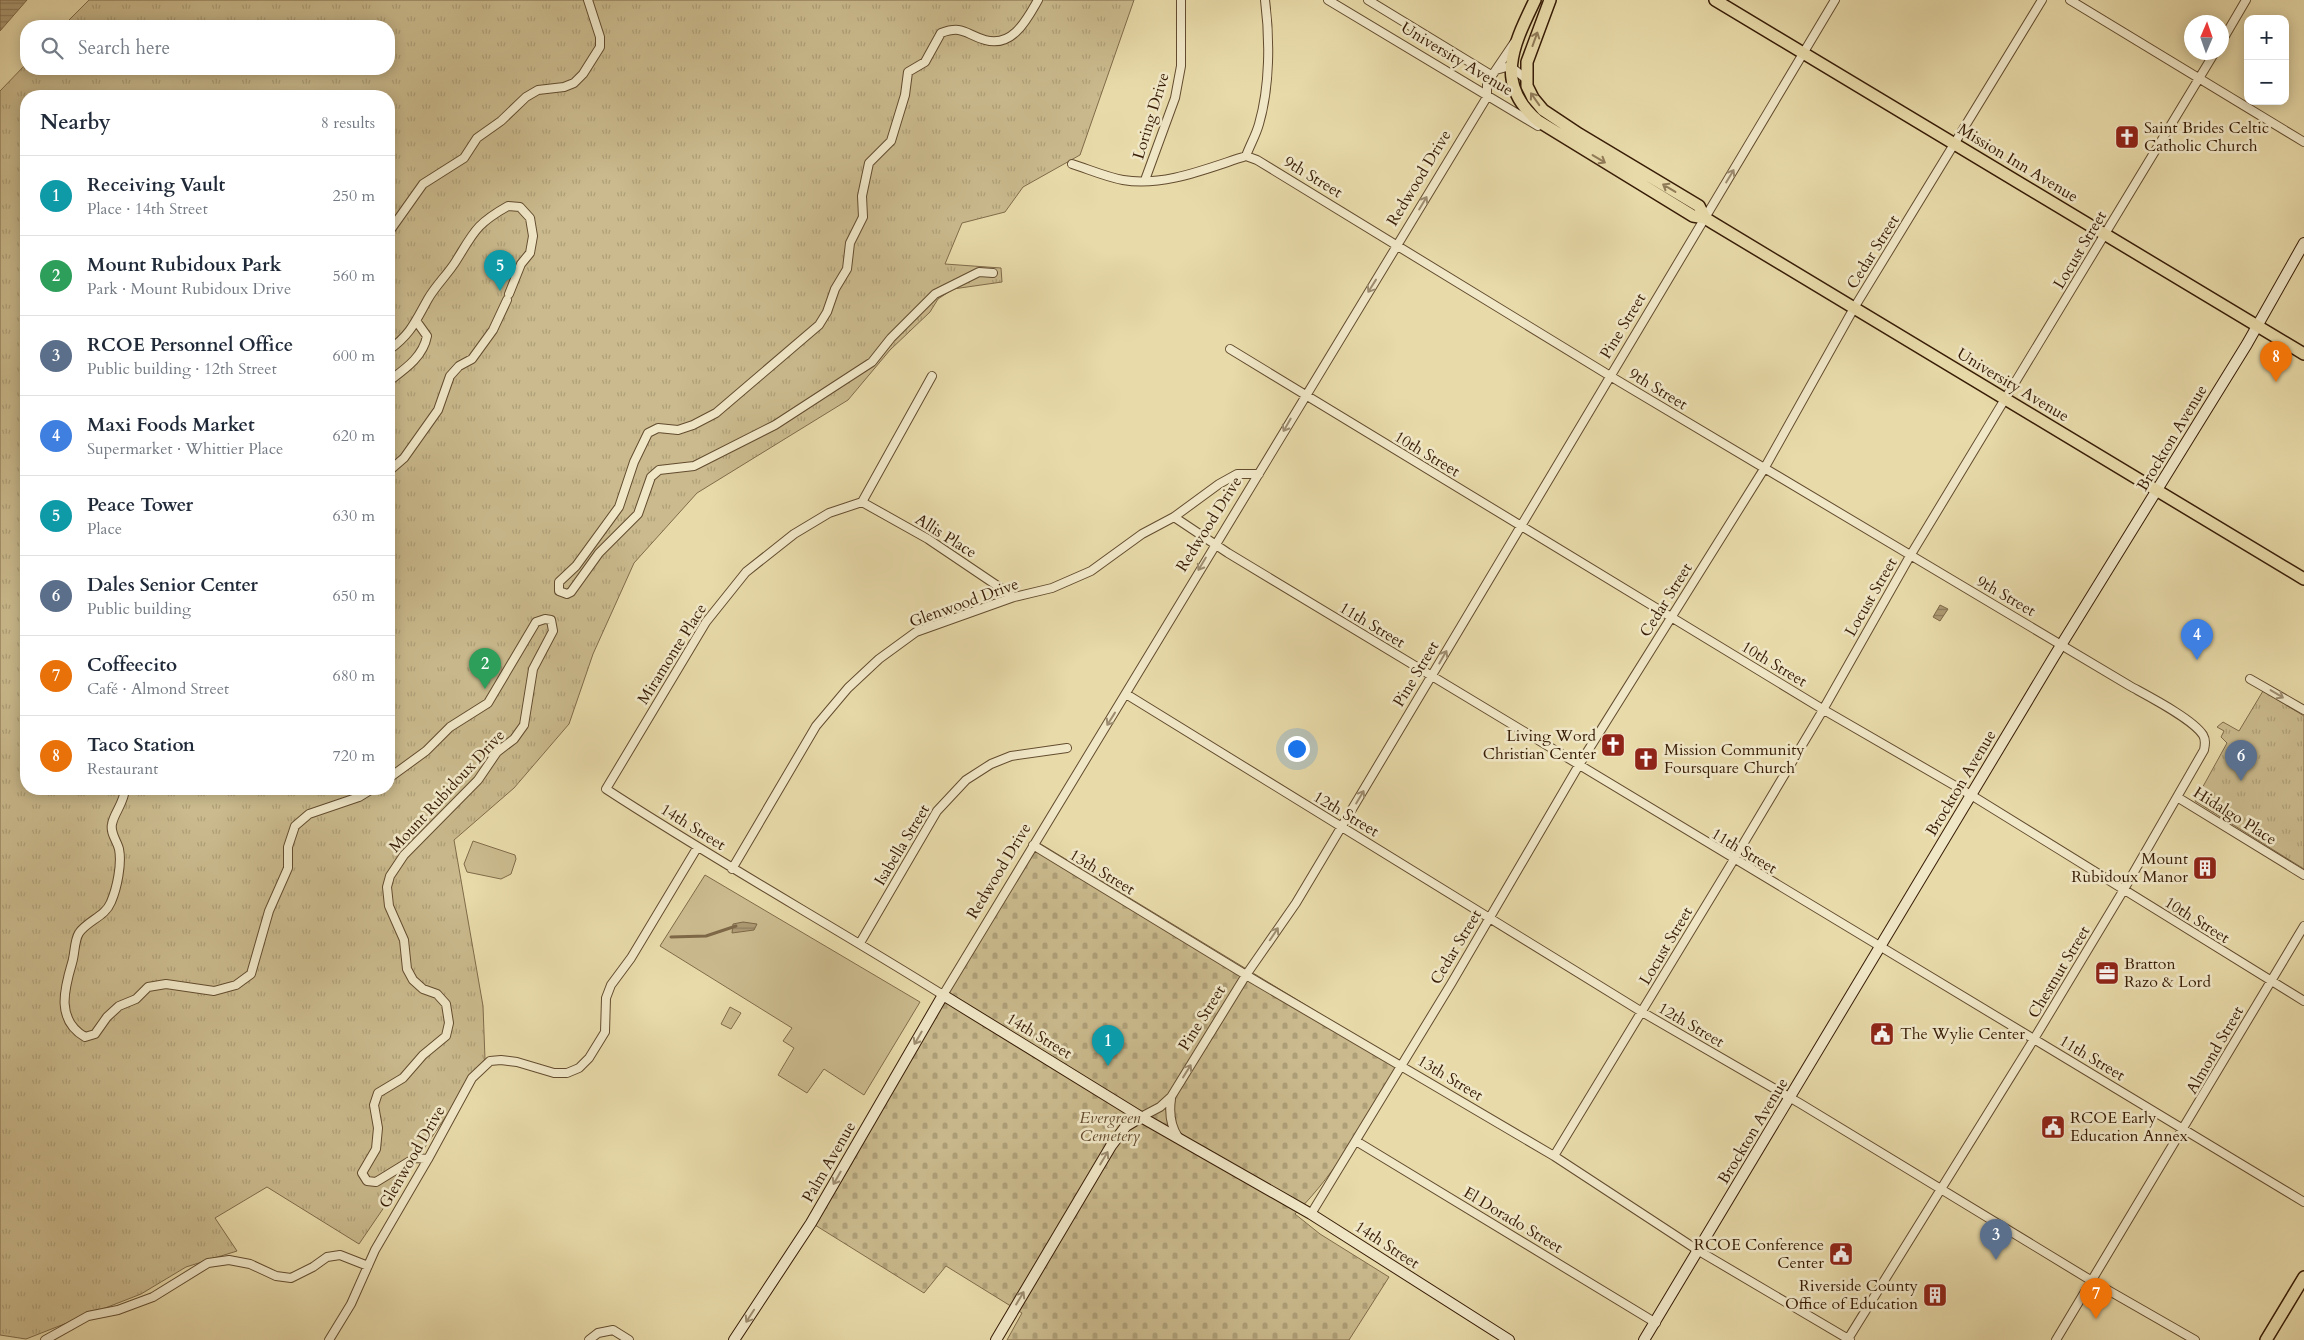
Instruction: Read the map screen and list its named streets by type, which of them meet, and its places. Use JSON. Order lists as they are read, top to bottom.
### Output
{
  "streets": {
    "main road": ["University Avenue", "Mission Inn Avenue", "Redwood Drive"],
    "street": [
      "Loring Drive",
      "9th Street",
      "Locust Street",
      "Cedar Street",
      "Pine Street",
      "Brockton Avenue",
      "10th Street",
      "Allis Place",
      "Glenwood Drive",
      "11th Street",
      "Miramonte Place",
      "Mount Rubidoux Drive",
      "12th Street",
      "Hidalgo Place",
      "14th Street",
      "Isabella Street",
      "13th Street",
      "Chestnut Street",
      "Almond Street",
      "Palm Avenue",
      "El Dorado Street"
    ]
  },
  "crossings": [
    ["University Avenue", "Redwood Drive"],
    ["University Avenue", "Locust Street"],
    ["University Avenue", "Cedar Street"],
    ["University Avenue", "Pine Street"],
    ["University Avenue", "Brockton Avenue"],
    ["Mission Inn Avenue", "Locust Street"],
    ["Mission Inn Avenue", "Cedar Street"],
    ["Mission Inn Avenue", "Pine Street"],
    ["Mission Inn Avenue", "Brockton Avenue"],
    ["9th Street", "Redwood Drive"],
    ["9th Street", "Locust Street"],
    ["9th Street", "Cedar Street"],
    ["9th Street", "Pine Street"],
    ["9th Street", "Brockton Avenue"],
    ["9th Street", "Chestnut Street"],
    ["Redwood Drive", "10th Street"],
    ["Redwood Drive", "Glenwood Drive"],
    ["Redwood Drive", "11th Street"],
    ["Redwood Drive", "12th Street"],
    ["Redwood Drive", "14th Street"],
    ["Redwood Drive", "13th Street"],
    ["Redwood Drive", "Palm Avenue"],
    ["Locust Street", "10th Street"],
    ["Locust Street", "11th Street"],
    ["Locust Street", "12th Street"],
    ["Locust Street", "13th Street"],
    ["Cedar Street", "10th Street"],
    ["Cedar Street", "11th Street"],
    ["Cedar Street", "12th Street"],
    ["Cedar Street", "14th Street"],
    ["Cedar Street", "13th Street"],
    ["Cedar Street", "El Dorado Street"],
    ["Pine Street", "10th Street"],
    ["Pine Street", "11th Street"],
    ["Pine Street", "12th Street"],
    ["Pine Street", "14th Street"],
    ["Pine Street", "13th Street"],
    ["Brockton Avenue", "10th Street"],
    ["Brockton Avenue", "11th Street"],
    ["Brockton Avenue", "12th Street"],
    ["Brockton Avenue", "13th Street"],
    ["Brockton Avenue", "El Dorado Street"],
    ["10th Street", "Chestnut Street"],
    ["10th Street", "Almond Street"],
    ["Allis Place", "Glenwood Drive"],
    ["Allis Place", "Miramonte Place"],
    ["Glenwood Drive", "11th Street"],
    ["Glenwood Drive", "Mount Rubidoux Drive"],
    ["Glenwood Drive", "14th Street"],
    ["11th Street", "Chestnut Street"],
    ["11th Street", "Almond Street"],
    ["Miramonte Place", "14th Street"],
    ["12th Street", "Chestnut Street"],
    ["12th Street", "Almond Street"],
    ["Hidalgo Place", "Chestnut Street"],
    ["14th Street", "Isabella Street"],
    ["14th Street", "Palm Avenue"],
    ["13th Street", "Chestnut Street"]
  ],
  "one_way": ["Pine Street", "Palm Avenue"],
  "parks": ["Evergreen Cemetery"],
  "places": {
    "church": ["Saint Brides Celtic Catholic Church", "Living Word Christian Center", "Mission Community Foursquare Church"],
    "building": ["Mount Rubidoux Manor", "Riverside County Office of Education"],
    "office": ["Bratton Razo & Lord"],
    "public building": ["The Wylie Center", "RCOE Early Education Annex", "RCOE Conference Center"]
  },
  "north": "top",
  "page": {
    "map_buttons": ["+", "−"],
    "search": "Search here",
    "heading": ["Nearby", "8 results"],
    "list": [
      {
        "mark": "1",
        "name": "Receiving Vault",
        "note": "Place · 14th Street",
        "value": "250 m"
      },
      {
        "mark": "2",
        "name": "Mount Rubidoux Park",
        "note": "Park · Mount Rubidoux Drive",
        "value": "560 m"
      },
      {
        "mark": "3",
        "name": "RCOE Personnel Office",
        "note": "Public building · 12th Street",
        "value": "600 m"
      },
      {
        "mark": "4",
        "name": "Maxi Foods Market",
        "note": "Supermarket · Whittier Place",
        "value": "620 m"
      },
      {
        "mark": "5",
        "name": "Peace Tower",
        "note": "Place",
        "value": "630 m"
      },
      {
        "mark": "6",
        "name": "Dales Senior Center",
        "note": "Public building",
        "value": "650 m"
      },
      {
        "mark": "7",
        "name": "Coffeecito",
        "note": "Café · Almond Street",
        "value": "680 m"
      },
      {
        "mark": "8",
        "name": "Taco Station",
        "note": "Restaurant",
        "value": "720 m"
      }
    ],
    "pins": [
      "5",
      "8",
      "4",
      "2",
      "6",
      "1",
      "3",
      "7"
    ]
  }
}
